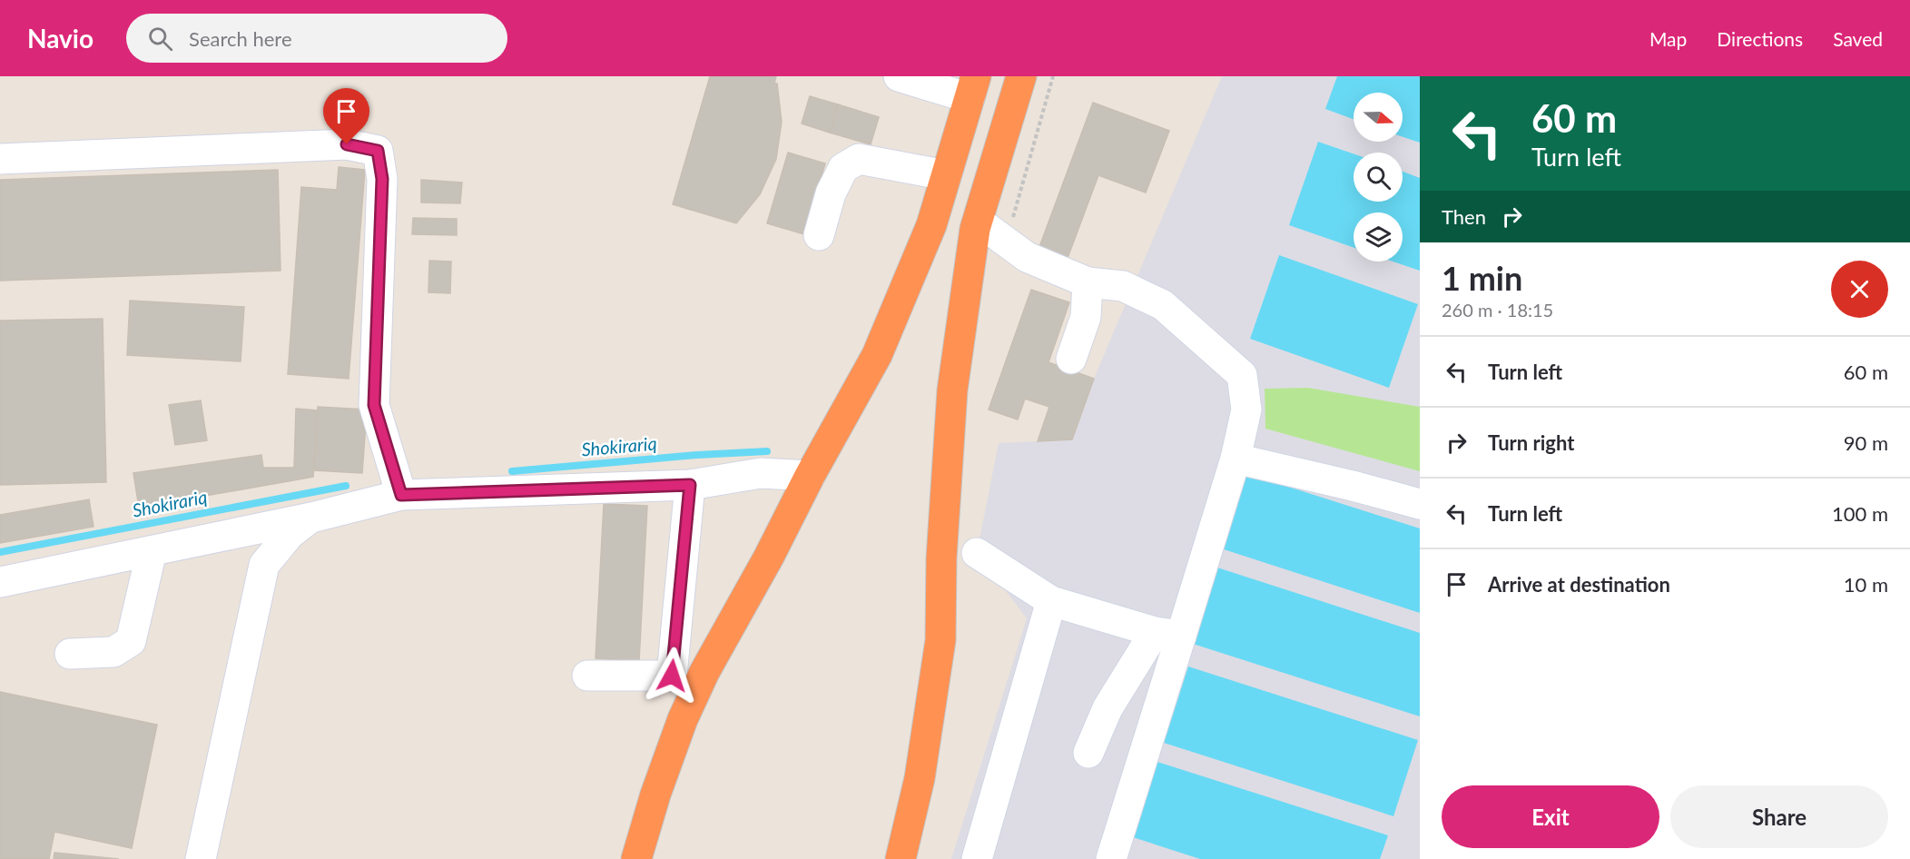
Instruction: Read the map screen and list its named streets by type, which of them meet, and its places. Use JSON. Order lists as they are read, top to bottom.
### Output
{
  "water": ["Shokirariq"],
  "north": "right",
  "page": {
    "header": "Navio",
    "search": "Search here",
    "nav": ["Map", "Directions", "Saved"],
    "turn": ["60 m", "Turn left"],
    "then": "Then",
    "heading": ["1 min", "260 m · 18:15"],
    "list": [
      {
        "name": "Turn left",
        "value": "60 m"
      },
      {
        "name": "Turn right",
        "value": "90 m"
      },
      {
        "name": "Turn left",
        "value": "100 m"
      },
      {
        "name": "Arrive at destination",
        "value": "10 m"
      }
    ],
    "buttons": ["Exit", "Share"]
  }
}
